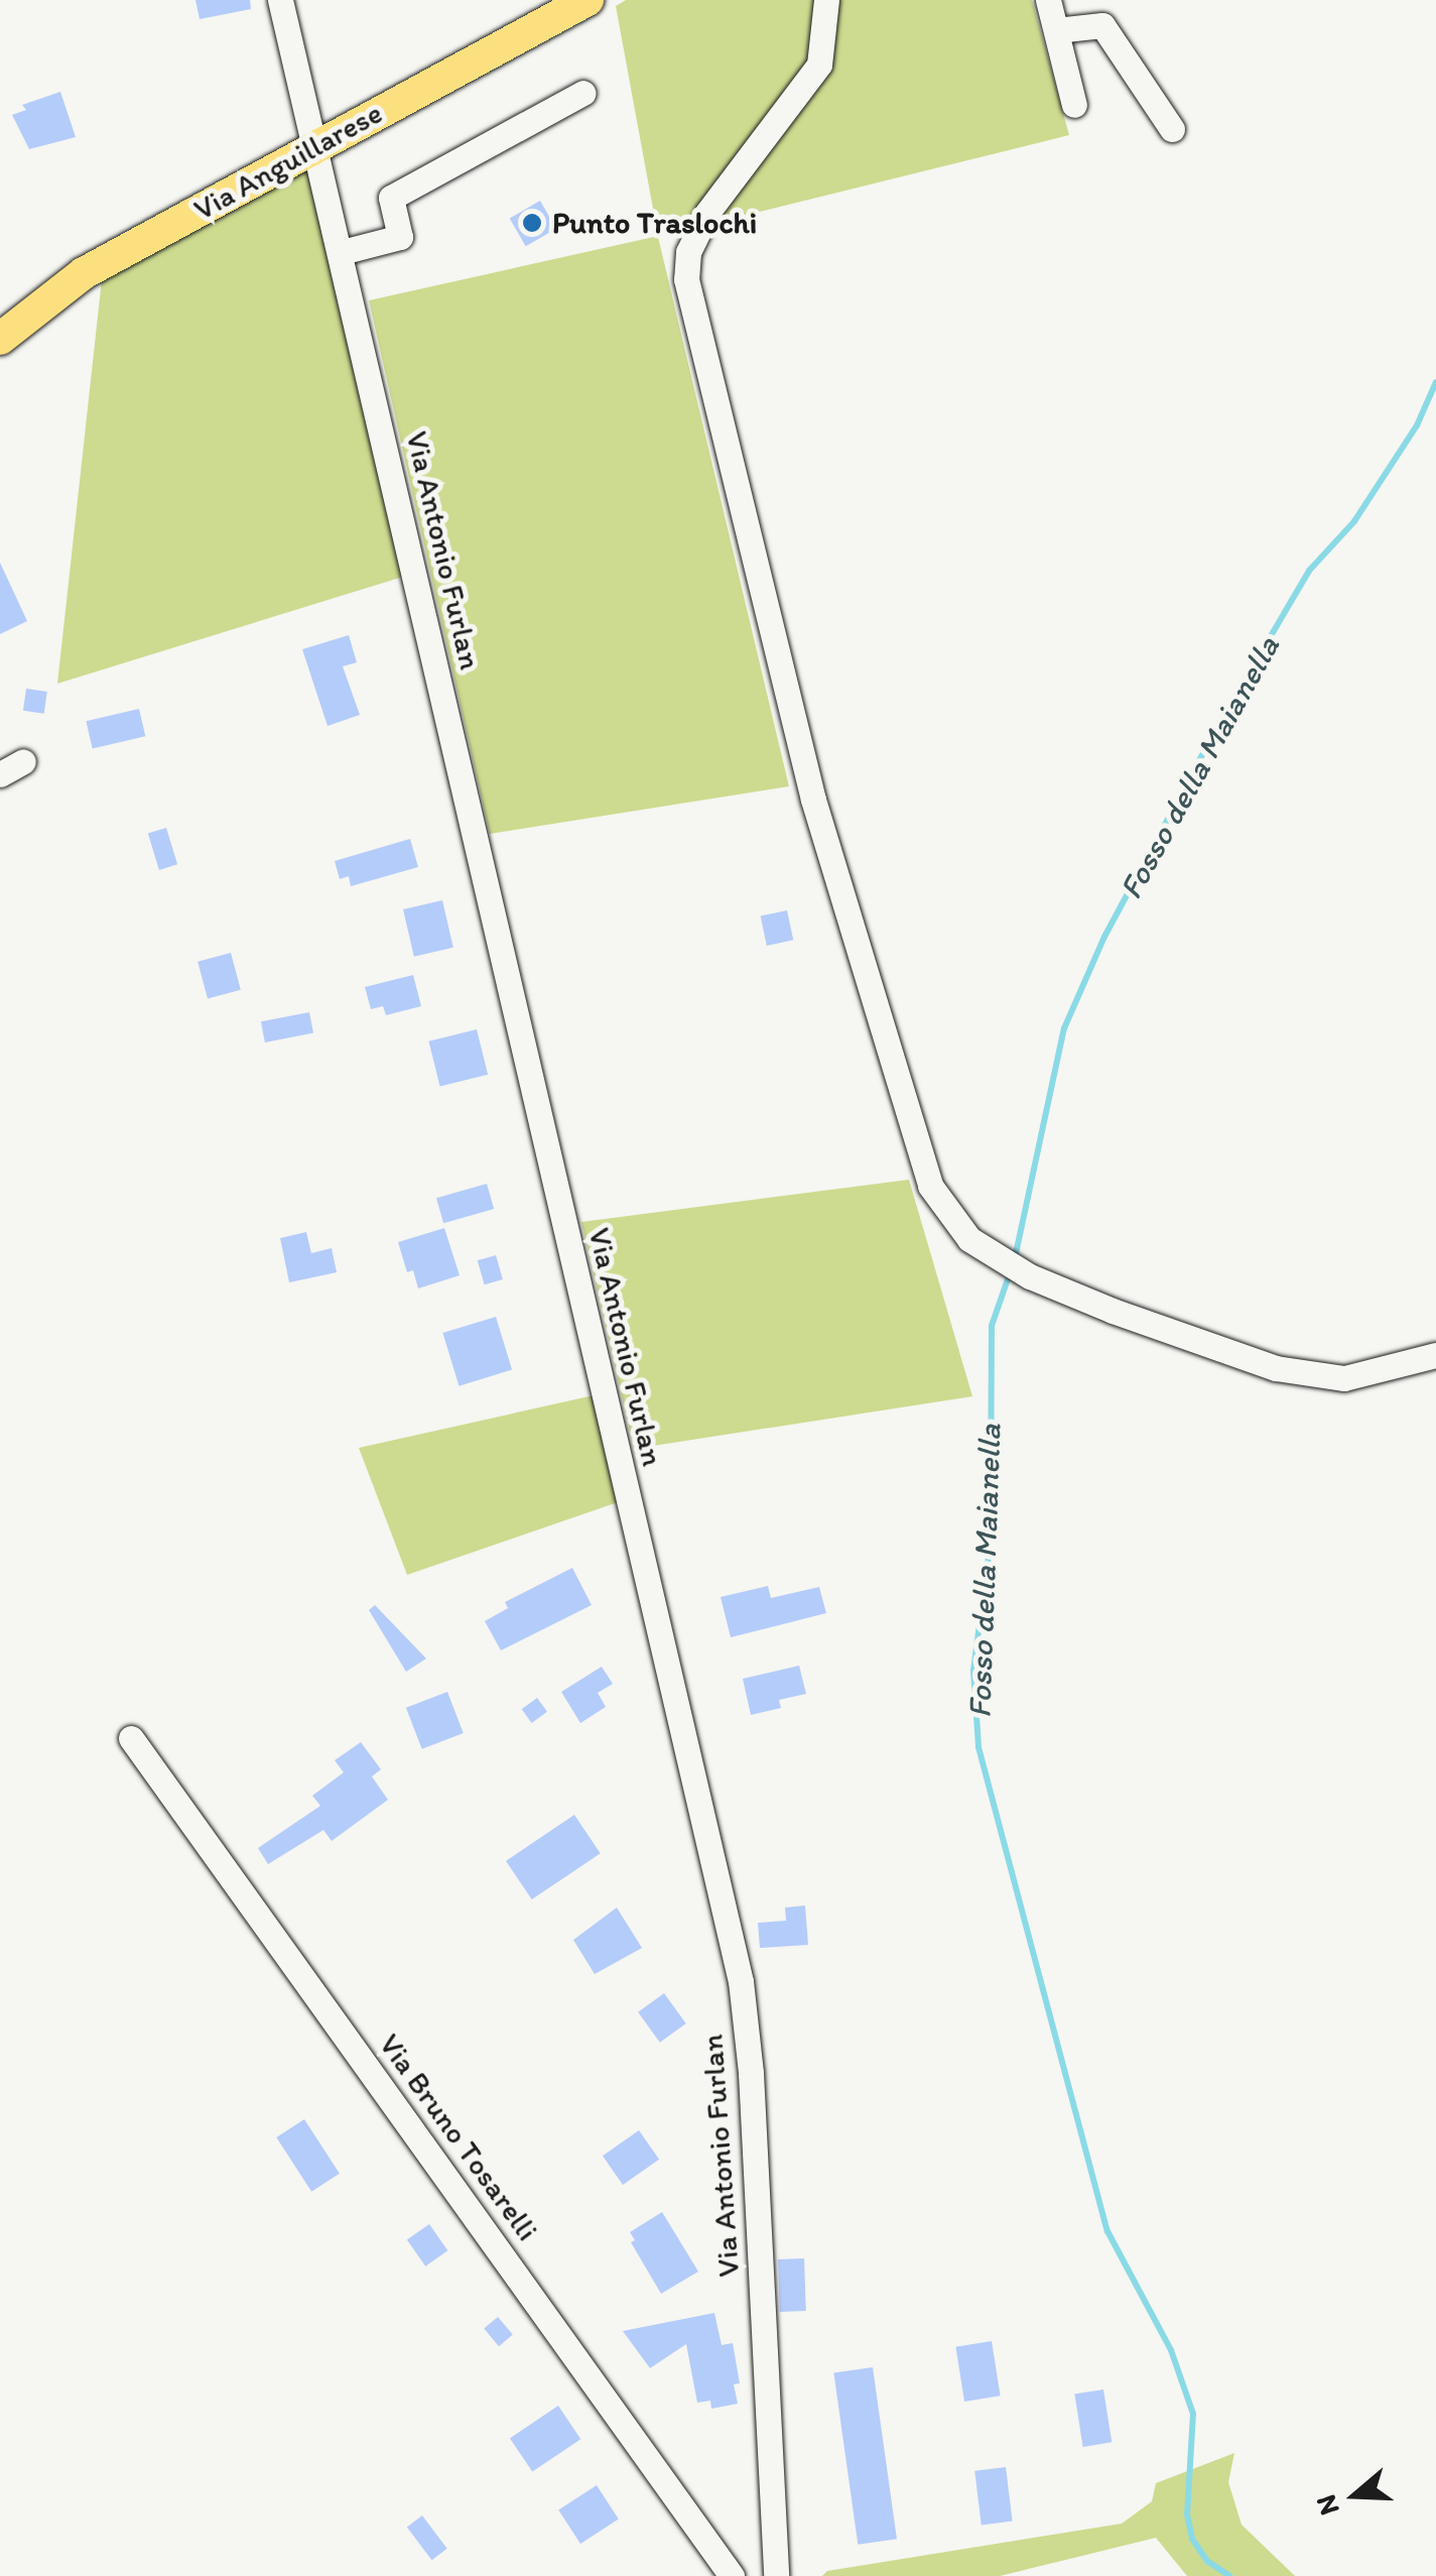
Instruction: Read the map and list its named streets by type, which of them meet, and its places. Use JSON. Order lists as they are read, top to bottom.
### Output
{
  "streets": {
    "main road": ["Via Anguillarese"],
    "street": ["Via Antonio Furlan", "Via Bruno Tosarelli"]
  },
  "crossings": [
    ["Via Anguillarese", "Via Antonio Furlan"]
  ],
  "water": ["Fosso della Maianella"],
  "places": ["Punto Traslochi"],
  "north": "left"
}
